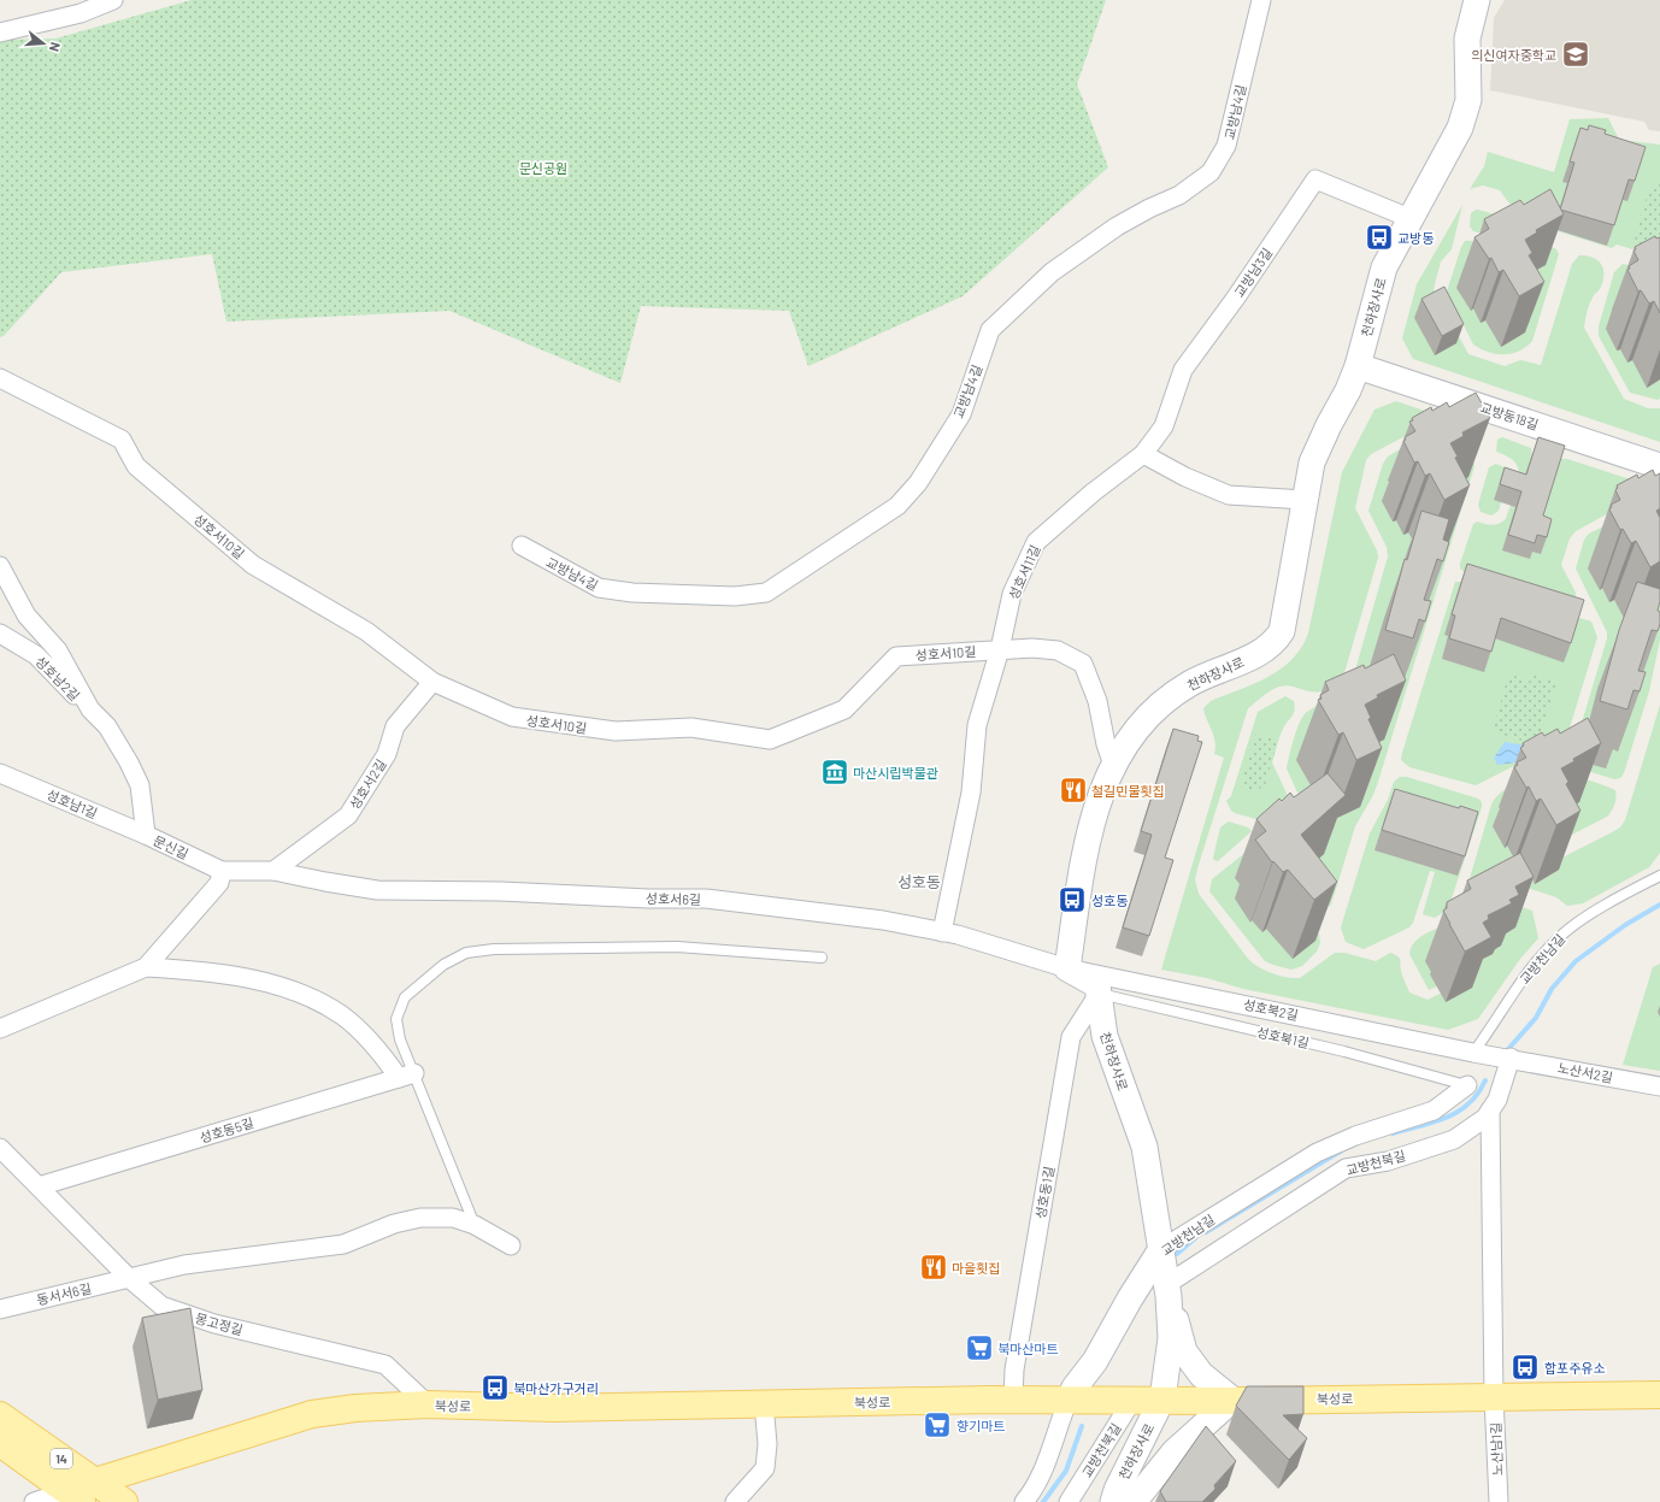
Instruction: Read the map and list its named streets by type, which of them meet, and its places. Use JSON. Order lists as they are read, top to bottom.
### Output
{
  "streets": {
    "main road": [
      "천하장사로",
      "교방동18길",
      "교방천남길",
      "북성로",
      "14"
    ],
    "street": [
      "교방남4길",
      "교방남3길",
      "성호서10길",
      "성호서11길",
      "성호남2길",
      "성호서2길",
      "성호남1길",
      "문신길",
      "성호서6길",
      "성호북2길",
      "노산서2길",
      "성호동5길",
      "교방천북길",
      "성호동1길",
      "동서서6길",
      "몽고정길",
      "노산남1길"
    ],
    "lane": ["성호북1길"]
  },
  "crossings": [
    ["교방남3길", "천하장사로"],
    ["교방남3길", "성호서11길"],
    ["천하장사로", "교방동18길"],
    ["천하장사로", "성호서10길"],
    ["천하장사로", "성호서6길"],
    ["천하장사로", "교방천남길"],
    ["천하장사로", "성호북2길"],
    ["천하장사로", "성호북1길"],
    ["천하장사로", "교방천북길"],
    ["천하장사로", "성호동1길"],
    ["천하장사로", "북성로"],
    ["성호서10길", "성호서11길"],
    ["성호서10길", "성호서2길"],
    ["성호서11길", "성호서6길"],
    ["성호남2길", "문신길"],
    ["성호서2길", "성호서6길"],
    ["성호남1길", "문신길"],
    ["성호서6길", "성호북2길"],
    ["교방천남길", "성호북2길"],
    ["교방천남길", "성호북1길"],
    ["교방천남길", "북성로"],
    ["성호북2길", "노산서2길"],
    ["성호북2길", "교방천북길"],
    ["성호북1길", "성호동1길"],
    ["노산서2길", "교방천북길"],
    ["성호동5길", "몽고정길"],
    ["교방천북길", "북성로"],
    ["교방천북길", "노산남1길"],
    ["성호동1길", "북성로"],
    ["동서서6길", "몽고정길"],
    ["몽고정길", "북성로"],
    ["북성로", "노산남1길"],
    ["북성로", "14"]
  ],
  "districts": ["성호동"],
  "parks": ["문신공원"],
  "places": {
    "school or university": ["의신여자중학교"],
    "bus stop": [
      "교방동",
      "성호동",
      "합포주유소",
      "북마산가구거리"
    ],
    "museum": ["마산시립박물관"],
    "restaurant": ["철길민물횟집", "마을횟집"],
    "supermarket": ["북마산마트", "향기마트"]
  },
  "north": "right"
}
